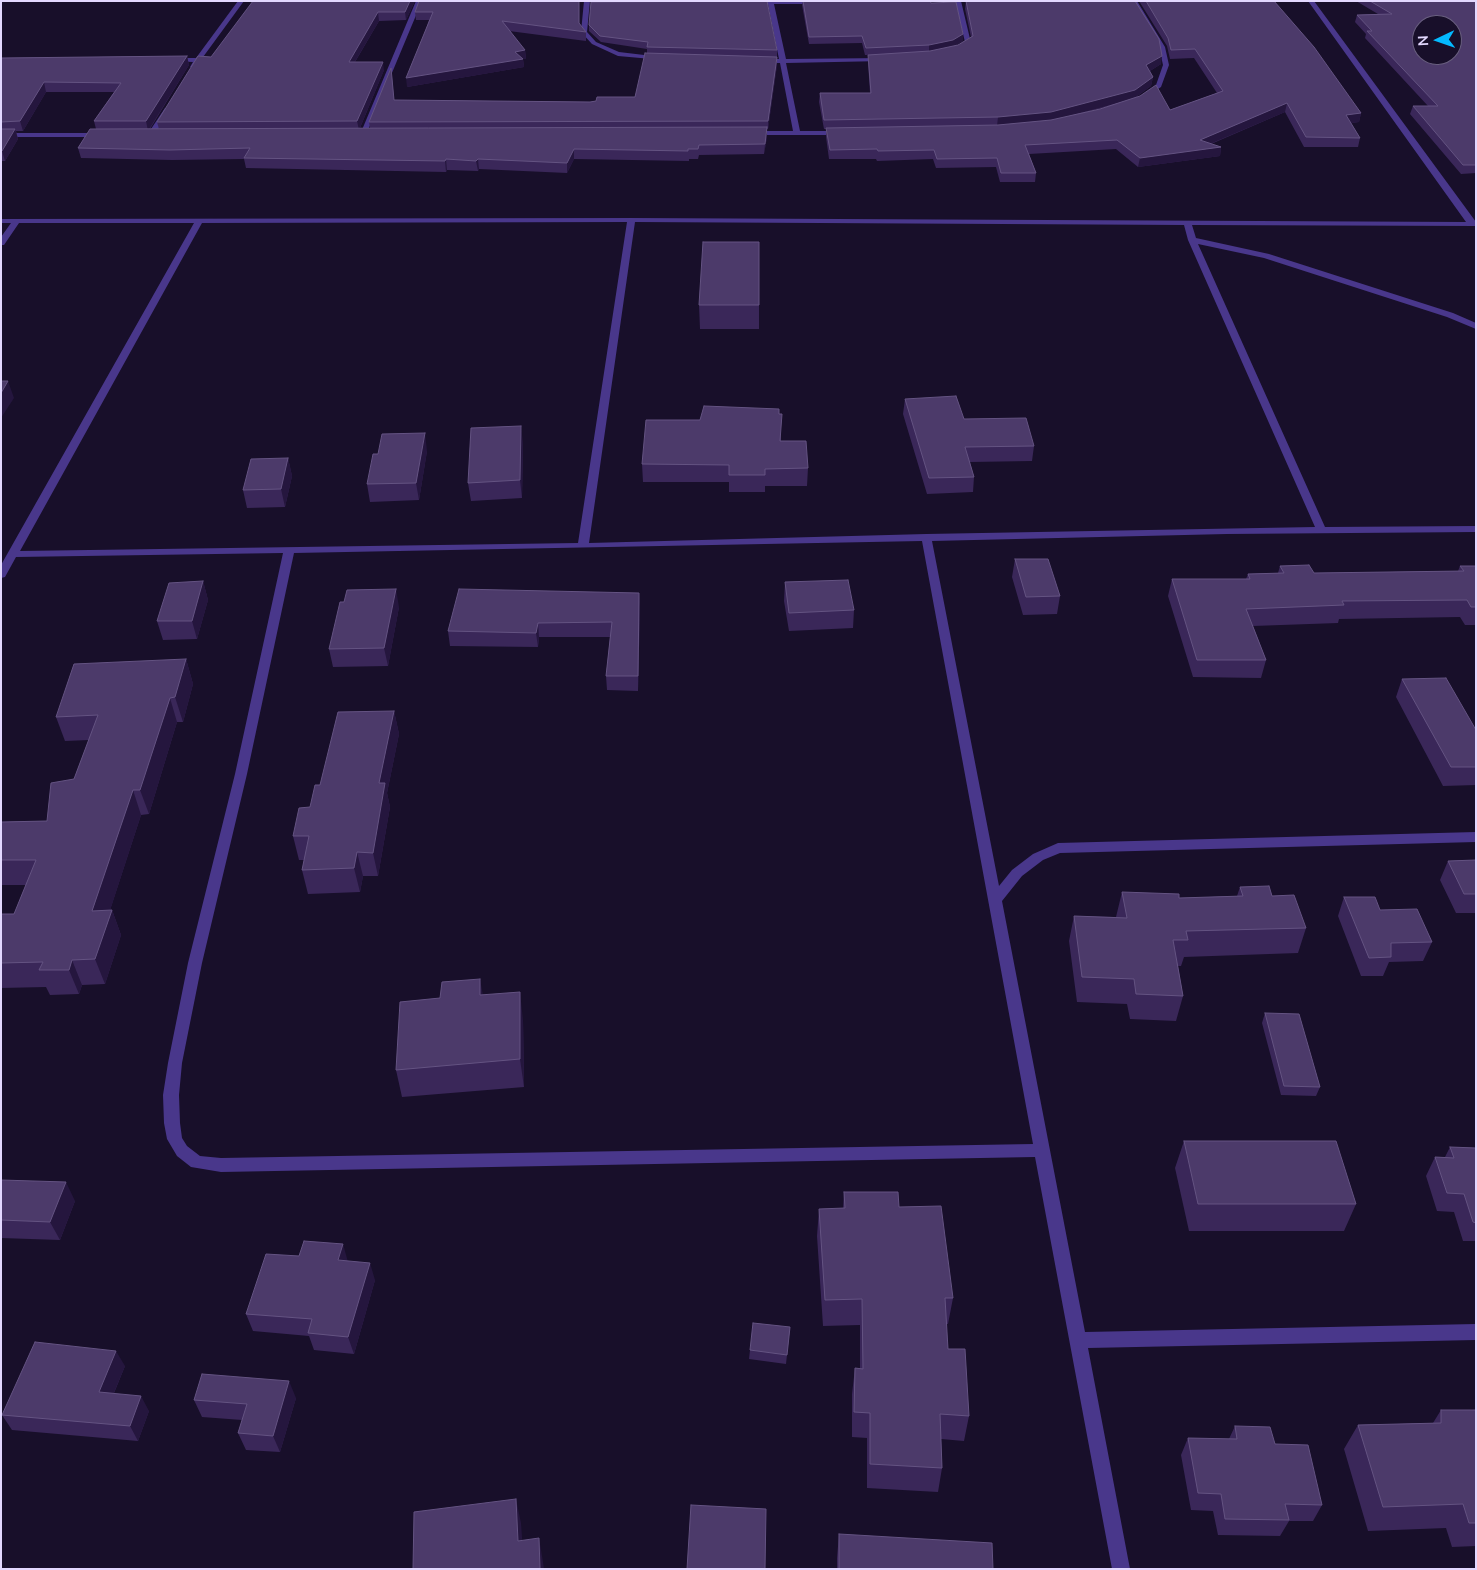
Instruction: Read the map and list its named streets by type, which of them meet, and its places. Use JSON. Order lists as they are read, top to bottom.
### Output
{
  "north": "left"
}
